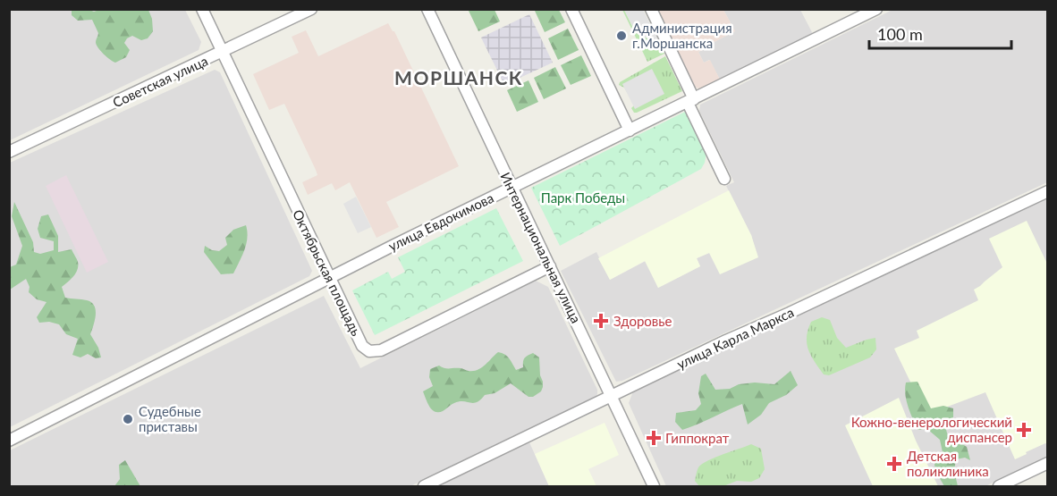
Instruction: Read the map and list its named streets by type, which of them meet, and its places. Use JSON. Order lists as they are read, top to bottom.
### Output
{
  "streets": {
    "street": [
      "Советская улица",
      "улица Евдокимова",
      "Интернациональная улица",
      "Октябрьская площадь",
      "улица Карла Маркса"
    ]
  },
  "crossings": [
    ["Советская улица", "Октябрьская площадь"],
    ["улица Евдокимова", "Интернациональная улица"],
    ["улица Евдокимова", "Октябрьская площадь"],
    ["Интернациональная улица", "Октябрьская площадь"],
    ["Интернациональная улица", "улица Карла Маркса"]
  ],
  "districts": ["МОРШАНСК"],
  "parks": ["Парк Победы"],
  "places": {
    "other": ["Администрация г.Моршанска", "Судебные приставы"],
    "health": [
      "Здоровье",
      "Кожно-венерологический диспансер",
      "Гиппократ",
      "Детская поликлиника"
    ]
  },
  "scale_bar": "100 m"
}
